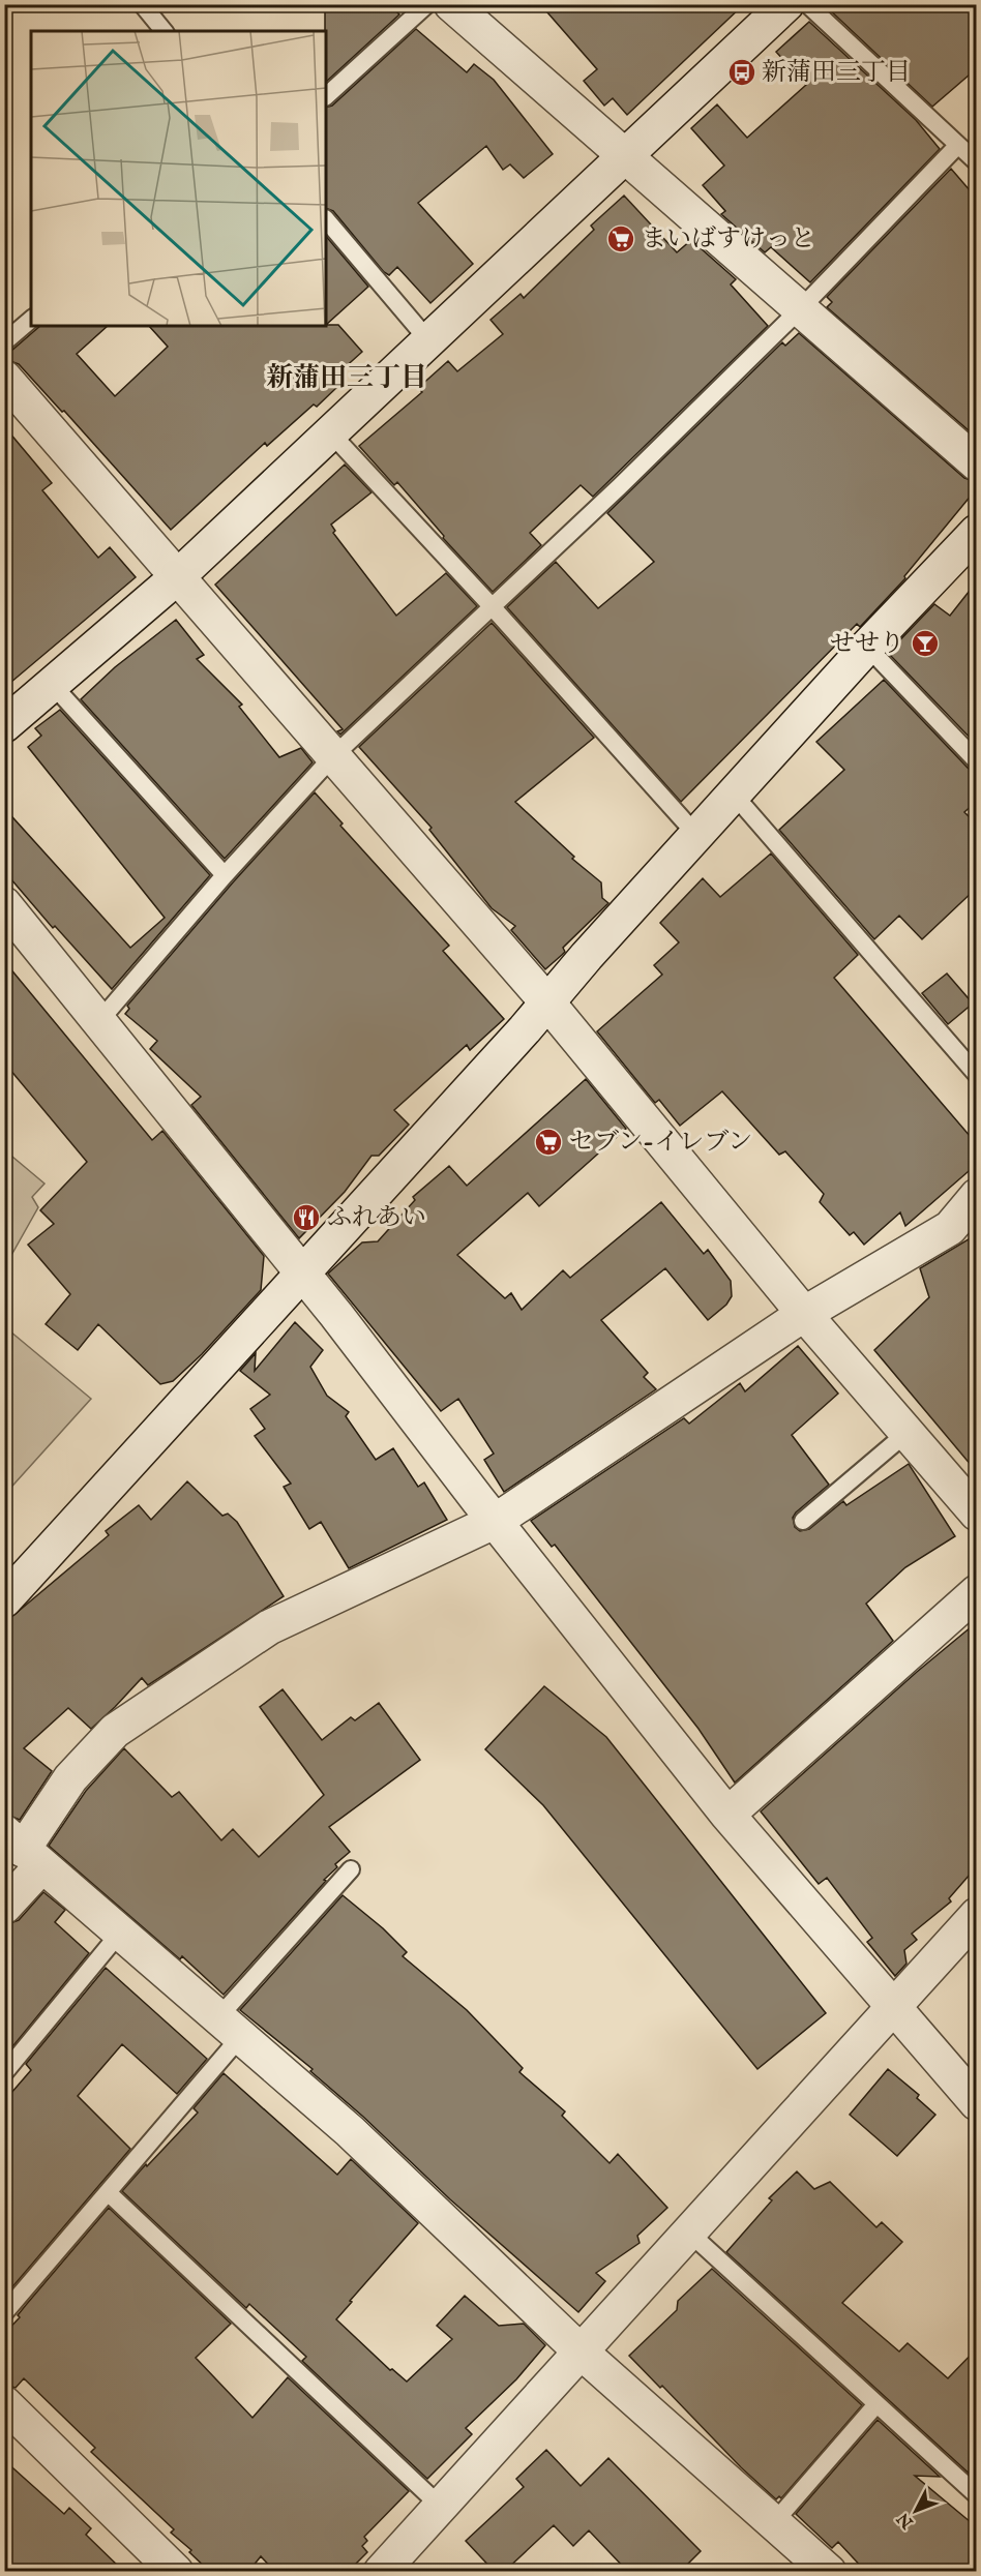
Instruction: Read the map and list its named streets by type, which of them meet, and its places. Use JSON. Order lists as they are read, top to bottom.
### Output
{
  "districts": ["新蒲田三丁目"],
  "places": {
    "bus stop": ["新蒲田三丁目"],
    "supermarket": ["まいばすけっと", "セブン-イレブン"],
    "bar": ["せせり"],
    "restaurant": ["ふれあい"]
  },
  "north": "bottom left"
}
